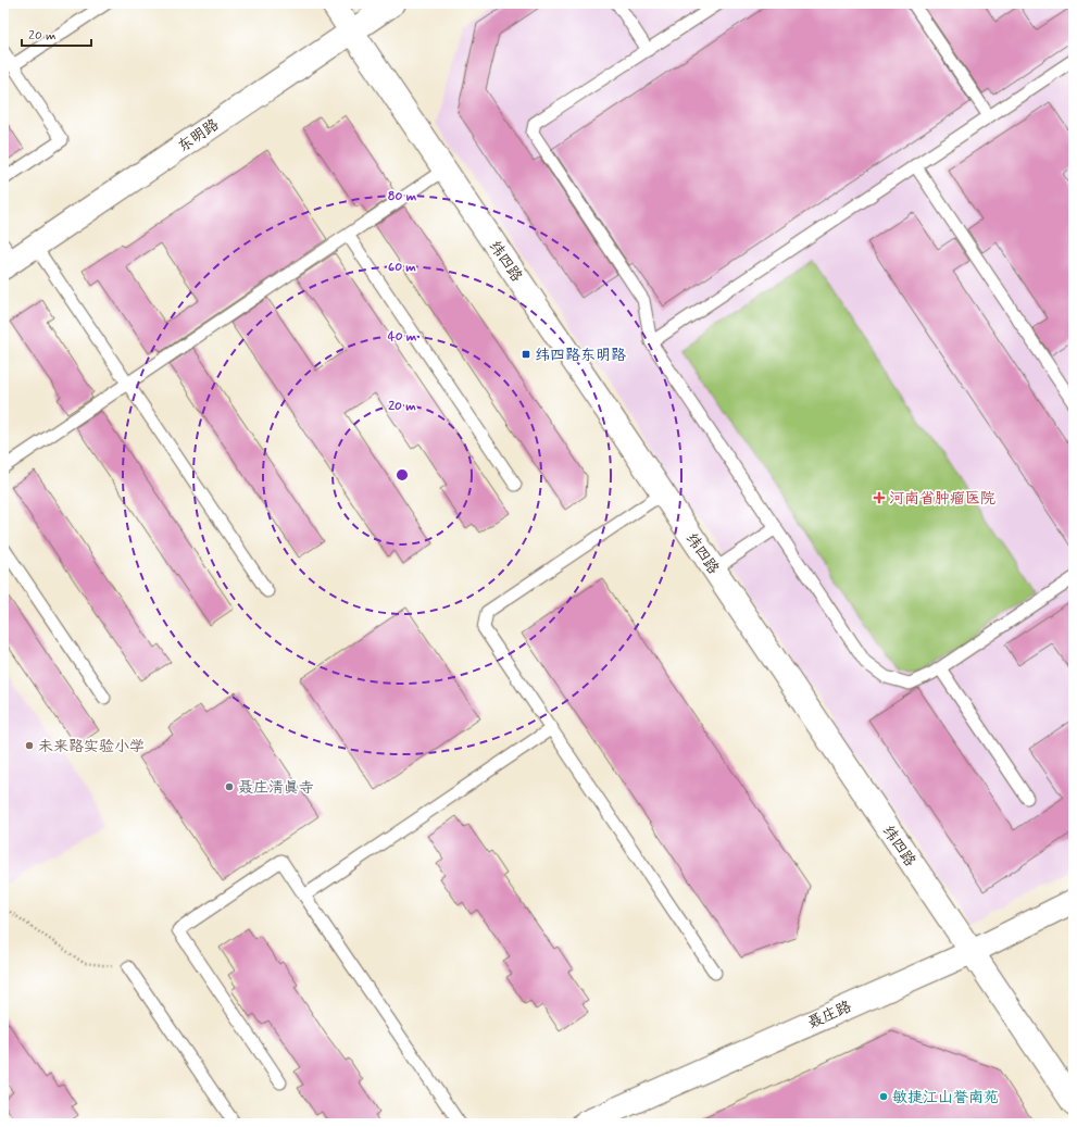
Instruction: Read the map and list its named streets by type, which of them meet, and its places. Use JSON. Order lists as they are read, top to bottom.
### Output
{
  "streets": {
    "street": ["东明路", "纬四路", "聂庄路"]
  },
  "crossings": [
    ["东明路", "纬四路"],
    ["纬四路", "聂庄路"]
  ],
  "places": {
    "transit": ["纬四路东明路"],
    "health": ["河南省肿瘤医院"],
    "other": ["未来路实验小学", "聂庄清真寺", "敏捷江山誉南苑"]
  },
  "scale_bar": "20 m",
  "rings": [
    "80 m",
    "60 m",
    "40 m",
    "20 m"
  ]
}
